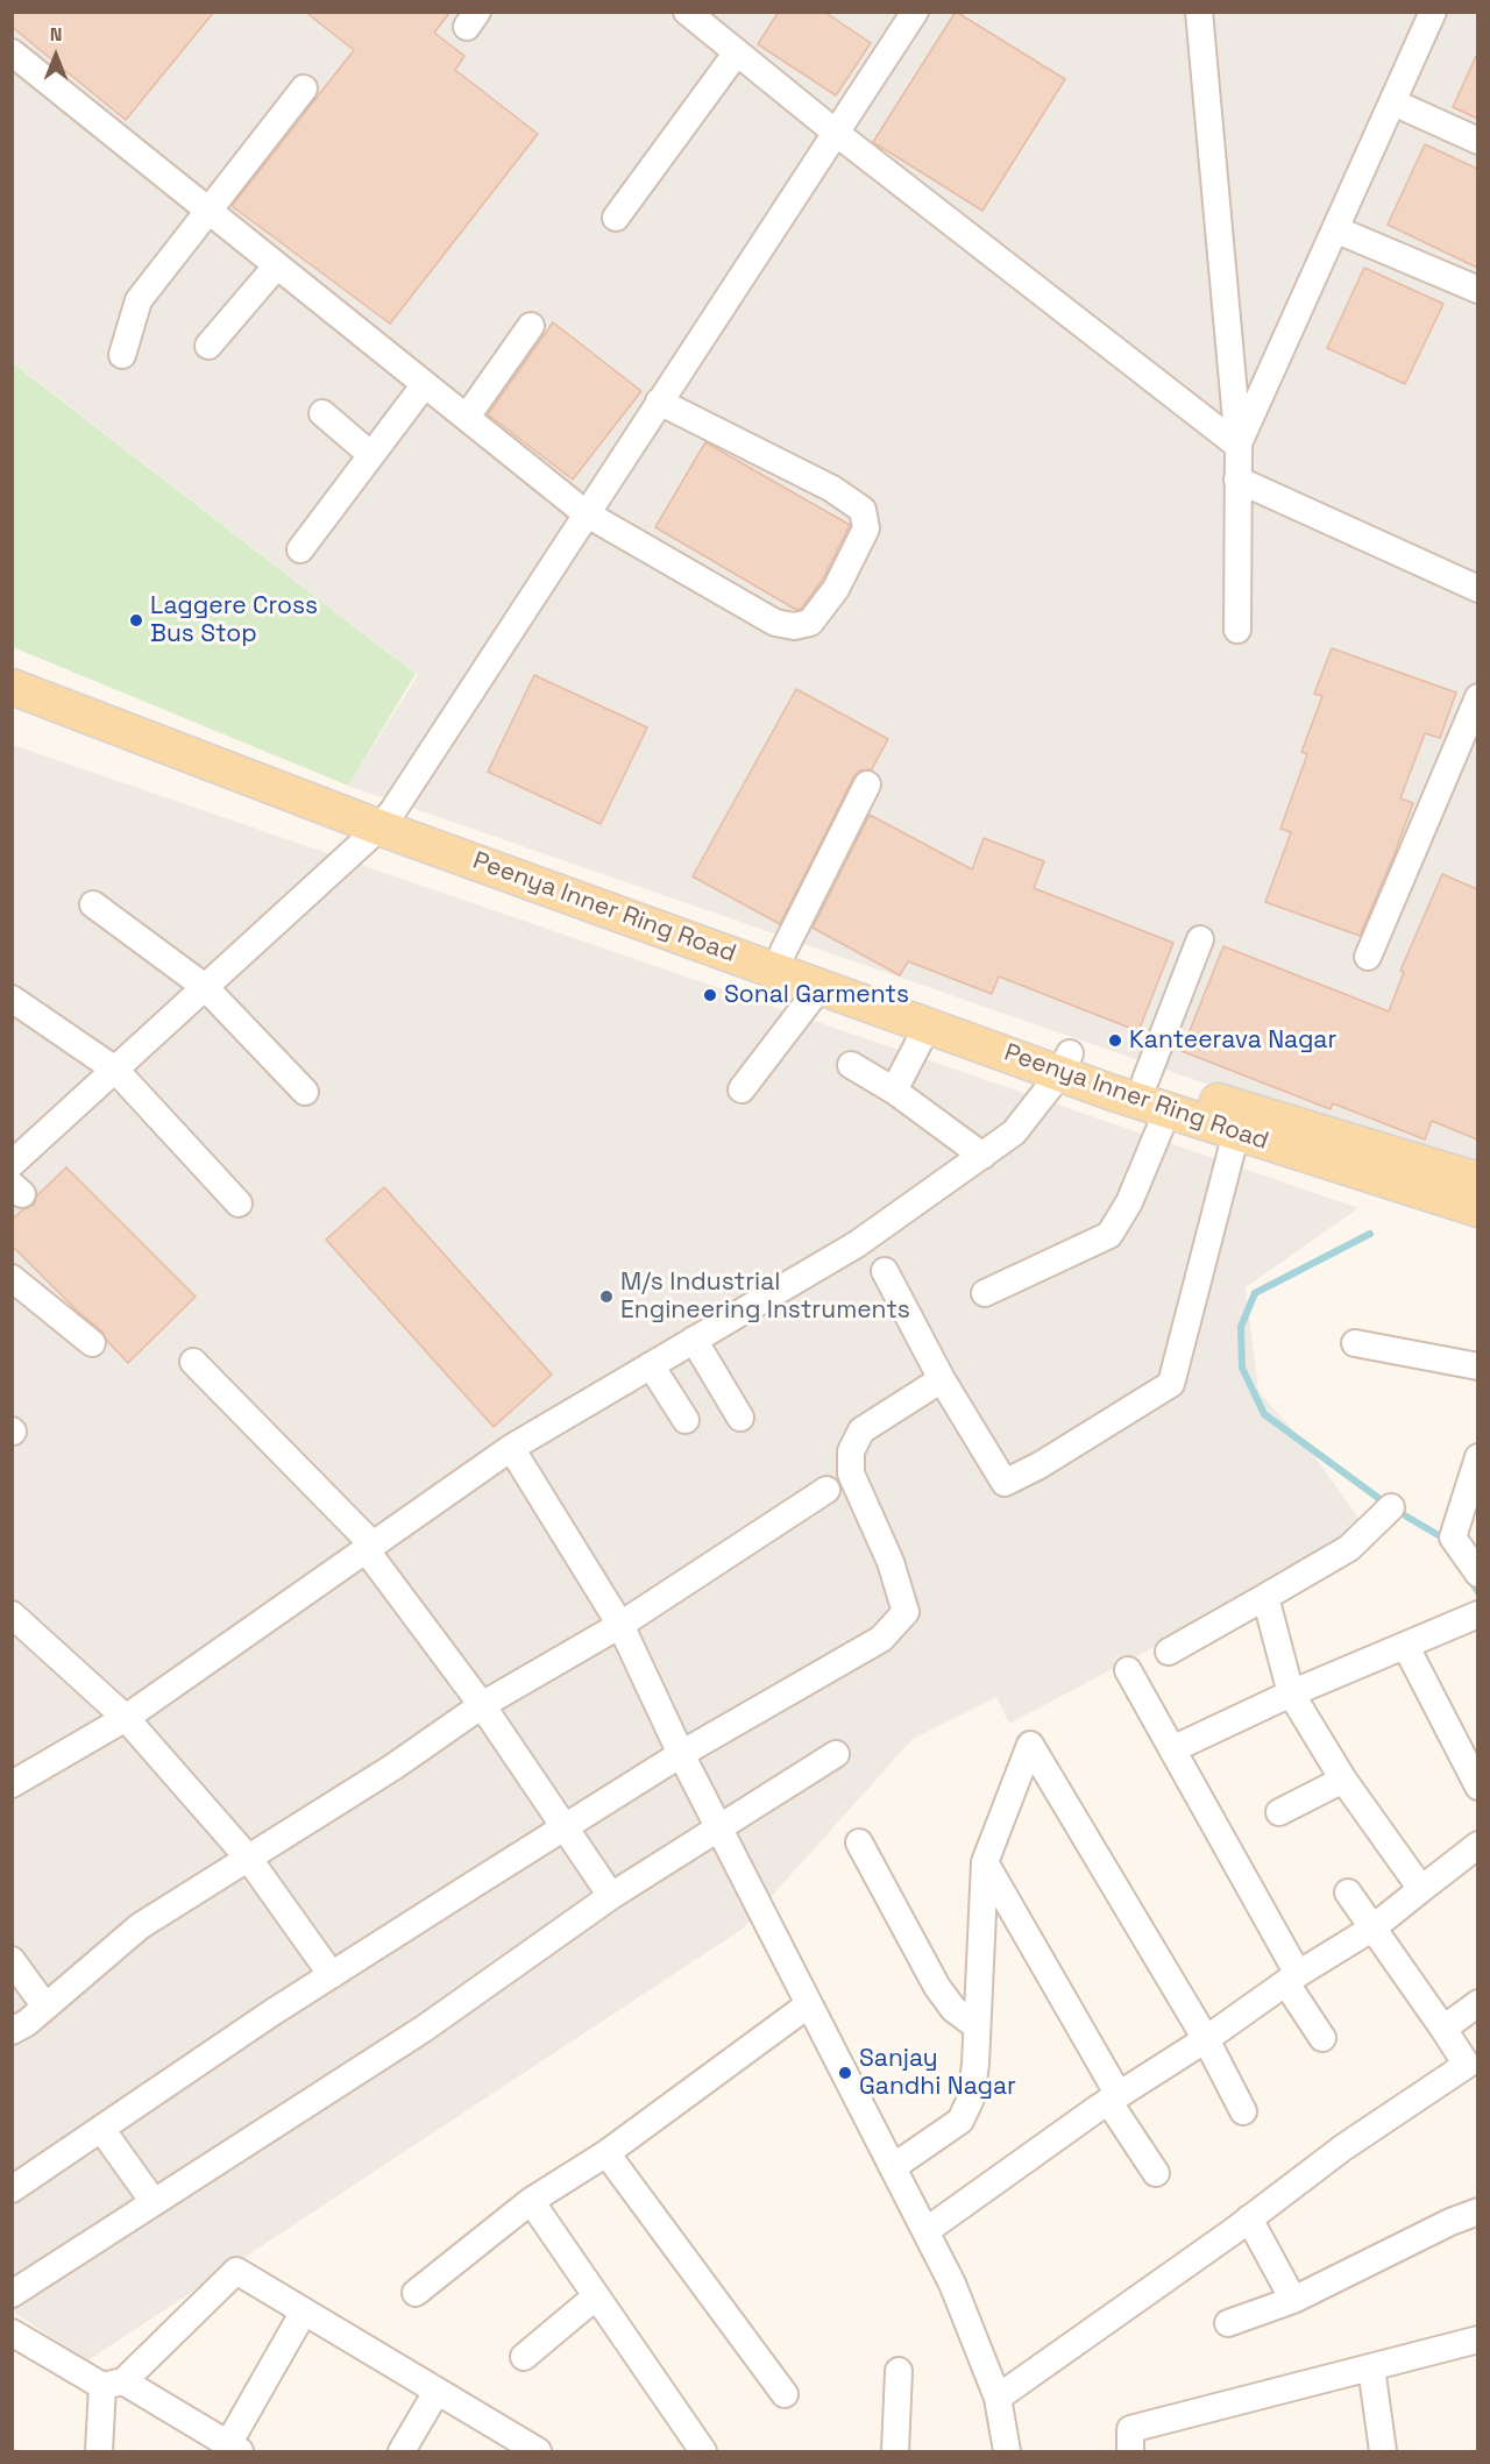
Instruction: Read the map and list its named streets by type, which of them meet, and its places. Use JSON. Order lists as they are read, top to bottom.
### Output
{
  "streets": {
    "main road": ["Peenya Inner Ring Road"]
  },
  "places": [
    "Laggere Cross Bus Stop",
    "Sonal Garments",
    "Kanteerava Nagar",
    "M/s Industrial Engineering Instruments",
    "Sanjay Gandhi Nagar"
  ],
  "north": "top"
}
